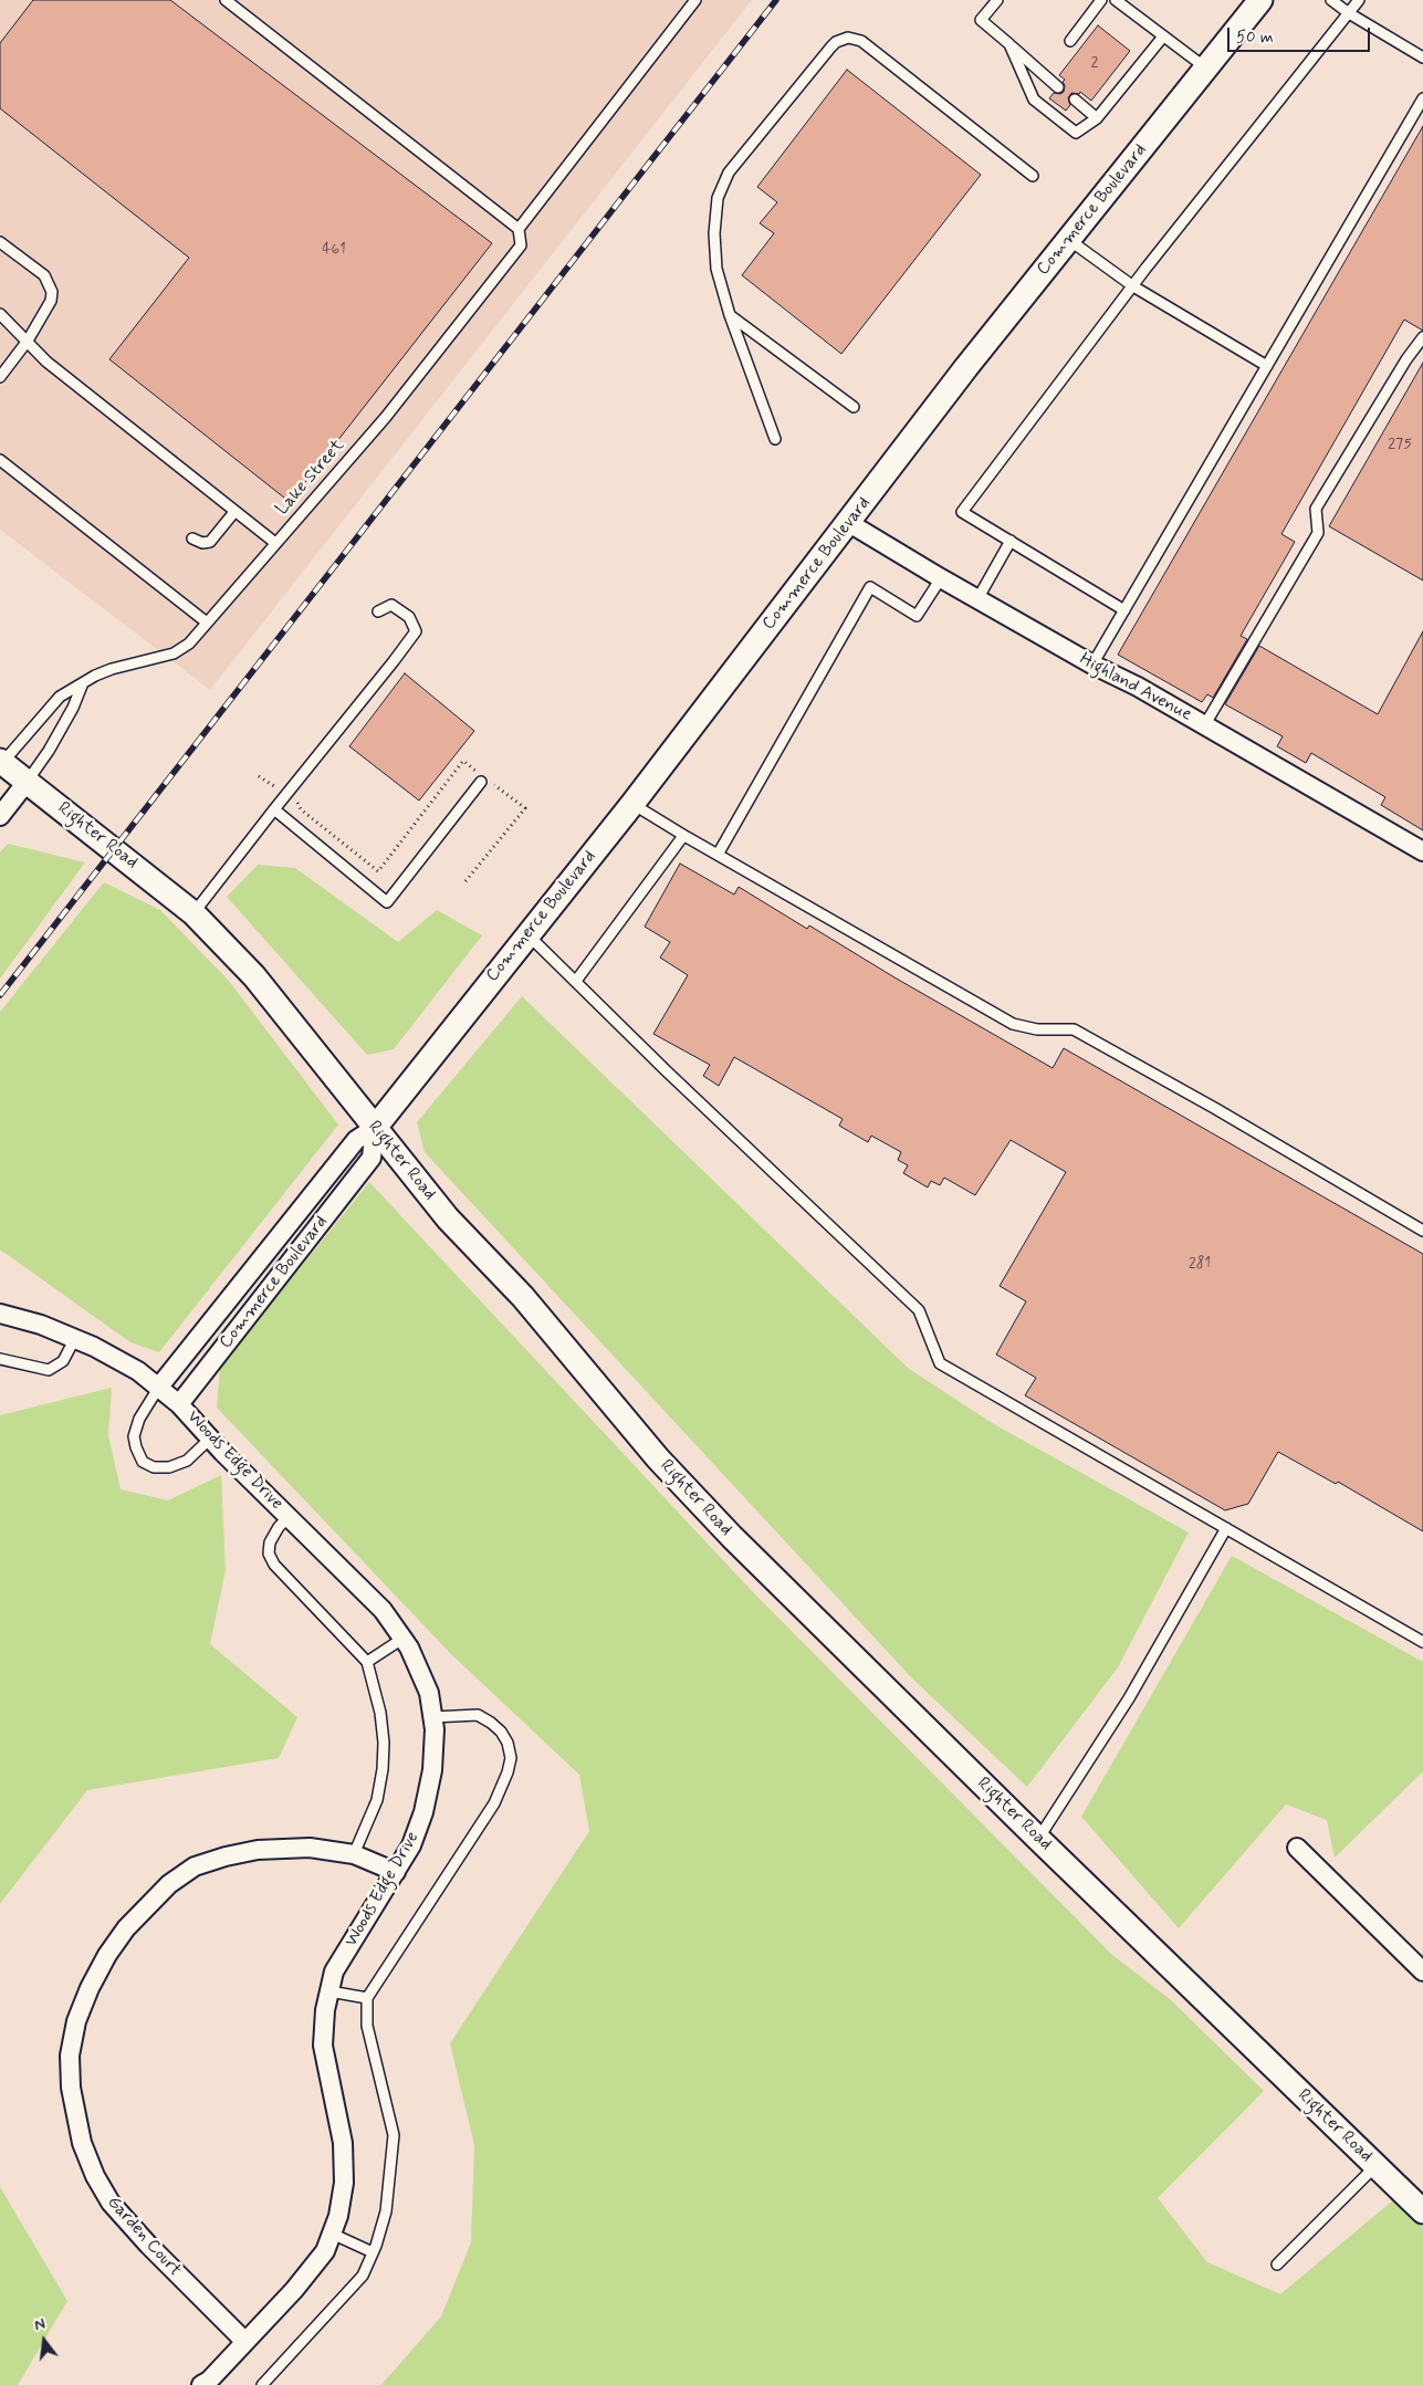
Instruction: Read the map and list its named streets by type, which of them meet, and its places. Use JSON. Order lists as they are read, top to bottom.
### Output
{
  "streets": {
    "street": [
      "Commerce Boulevard",
      "Highland Avenue",
      "Righter Road",
      "Woods Edge Drive",
      "Garden Court"
    ],
    "lane": ["Lake Street"]
  },
  "crossings": [
    ["Commerce Boulevard", "Highland Avenue"],
    ["Commerce Boulevard", "Righter Road"],
    ["Commerce Boulevard", "Woods Edge Drive"],
    ["Lake Street", "Righter Road"],
    ["Woods Edge Drive", "Garden Court"]
  ],
  "house_numbers": [
    "2",
    "461",
    "275",
    "281"
  ],
  "scale_bar": "50 m",
  "north": "top"
}
